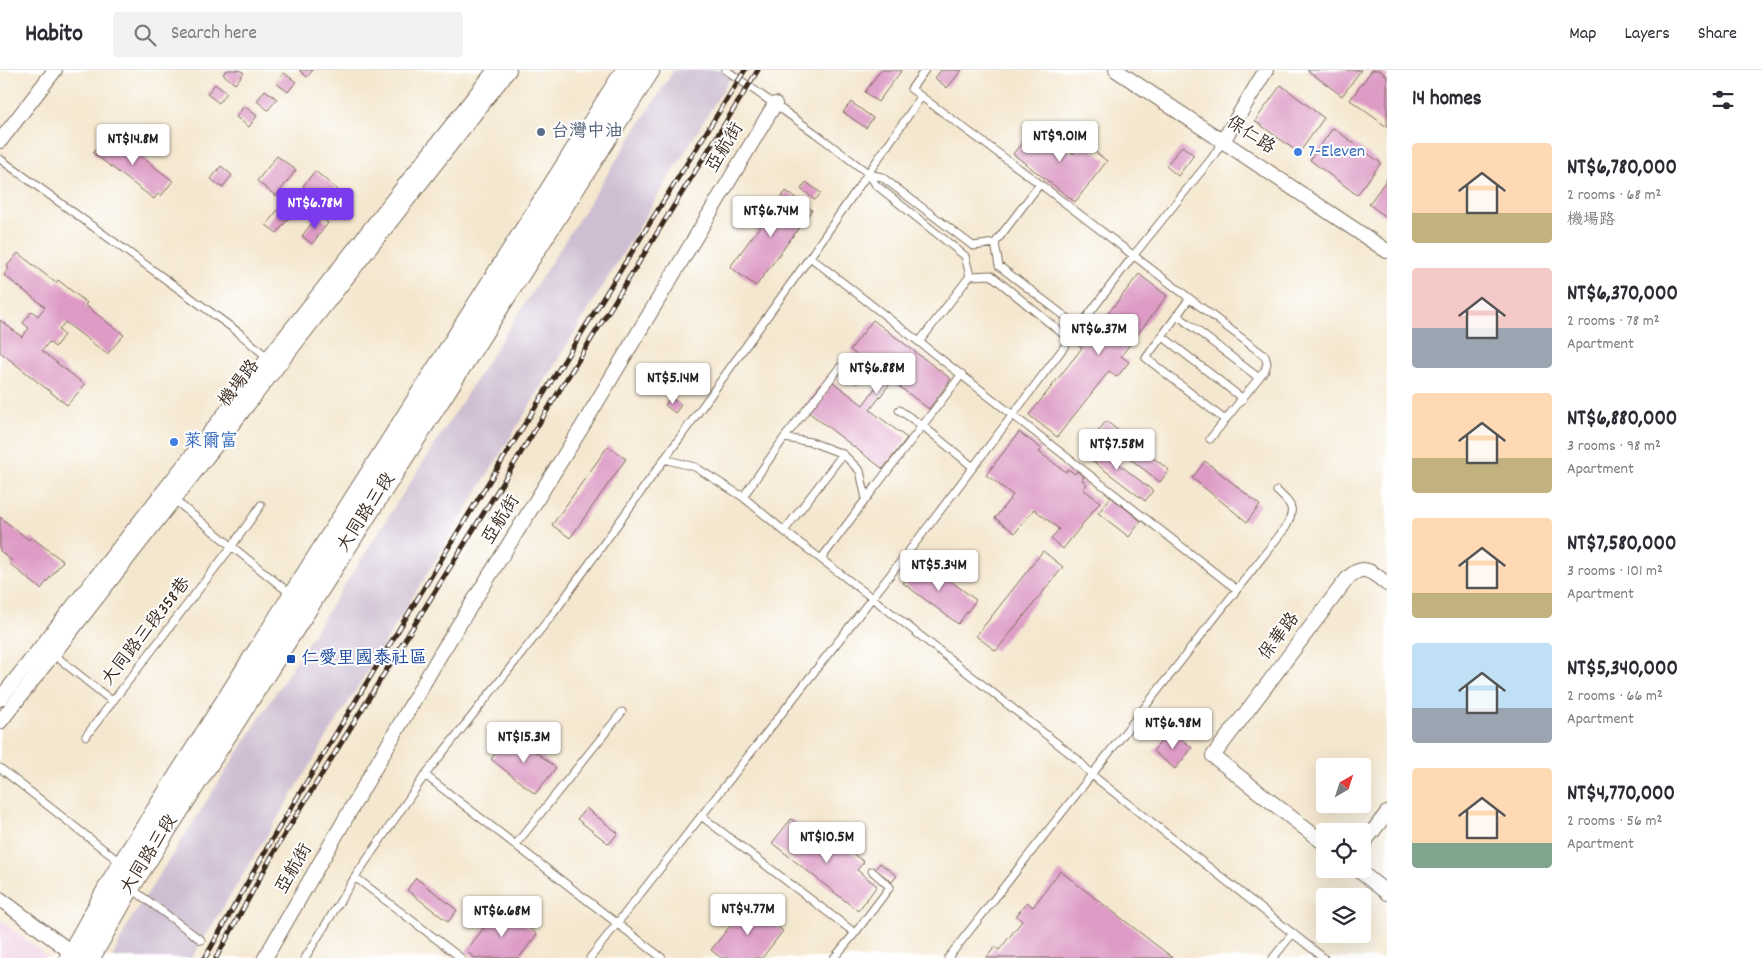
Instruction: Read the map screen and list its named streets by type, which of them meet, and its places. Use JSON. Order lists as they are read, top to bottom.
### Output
{
  "streets": {
    "main road": ["大同路三段"],
    "street": [
      "保仁路",
      "亞航街",
      "機場路",
      "保華路"
    ],
    "lane": ["大同路三段358巷"]
  },
  "places": {
    "other": ["台灣中油", "7-Eleven", "萊爾富"],
    "transit": ["仁愛里國泰社區"]
  },
  "north": "top right",
  "page": {
    "header": "Habito",
    "search": "Search here",
    "nav": ["Map", "Layers", "Share"],
    "heading": "14 homes",
    "price": [
      "NT$9.01M",
      "NT$14.8M",
      "NT$6.78M",
      "NT$6.74M",
      "NT$6.37M",
      "NT$6.88M",
      "NT$5.14M",
      "NT$7.58M",
      "NT$5.34M",
      "NT$6.98M",
      "NT$15.3M",
      "NT$10.5M",
      "NT$4.77M",
      "NT$6.68M"
    ],
    "list": [
      {
        "name": "NT$6,780,000",
        "note": "2 rooms · 68 m² · 機場路"
      },
      {
        "name": "NT$6,370,000",
        "note": "2 rooms · 78 m² · Apartment"
      },
      {
        "name": "NT$6,880,000",
        "note": "3 rooms · 98 m² · Apartment"
      },
      {
        "name": "NT$7,580,000",
        "note": "3 rooms · 101 m² · Apartment"
      },
      {
        "name": "NT$5,340,000",
        "note": "2 rooms · 66 m² · Apartment"
      },
      {
        "name": "NT$4,770,000",
        "note": "2 rooms · 56 m² · Apartment"
      }
    ]
  }
}
